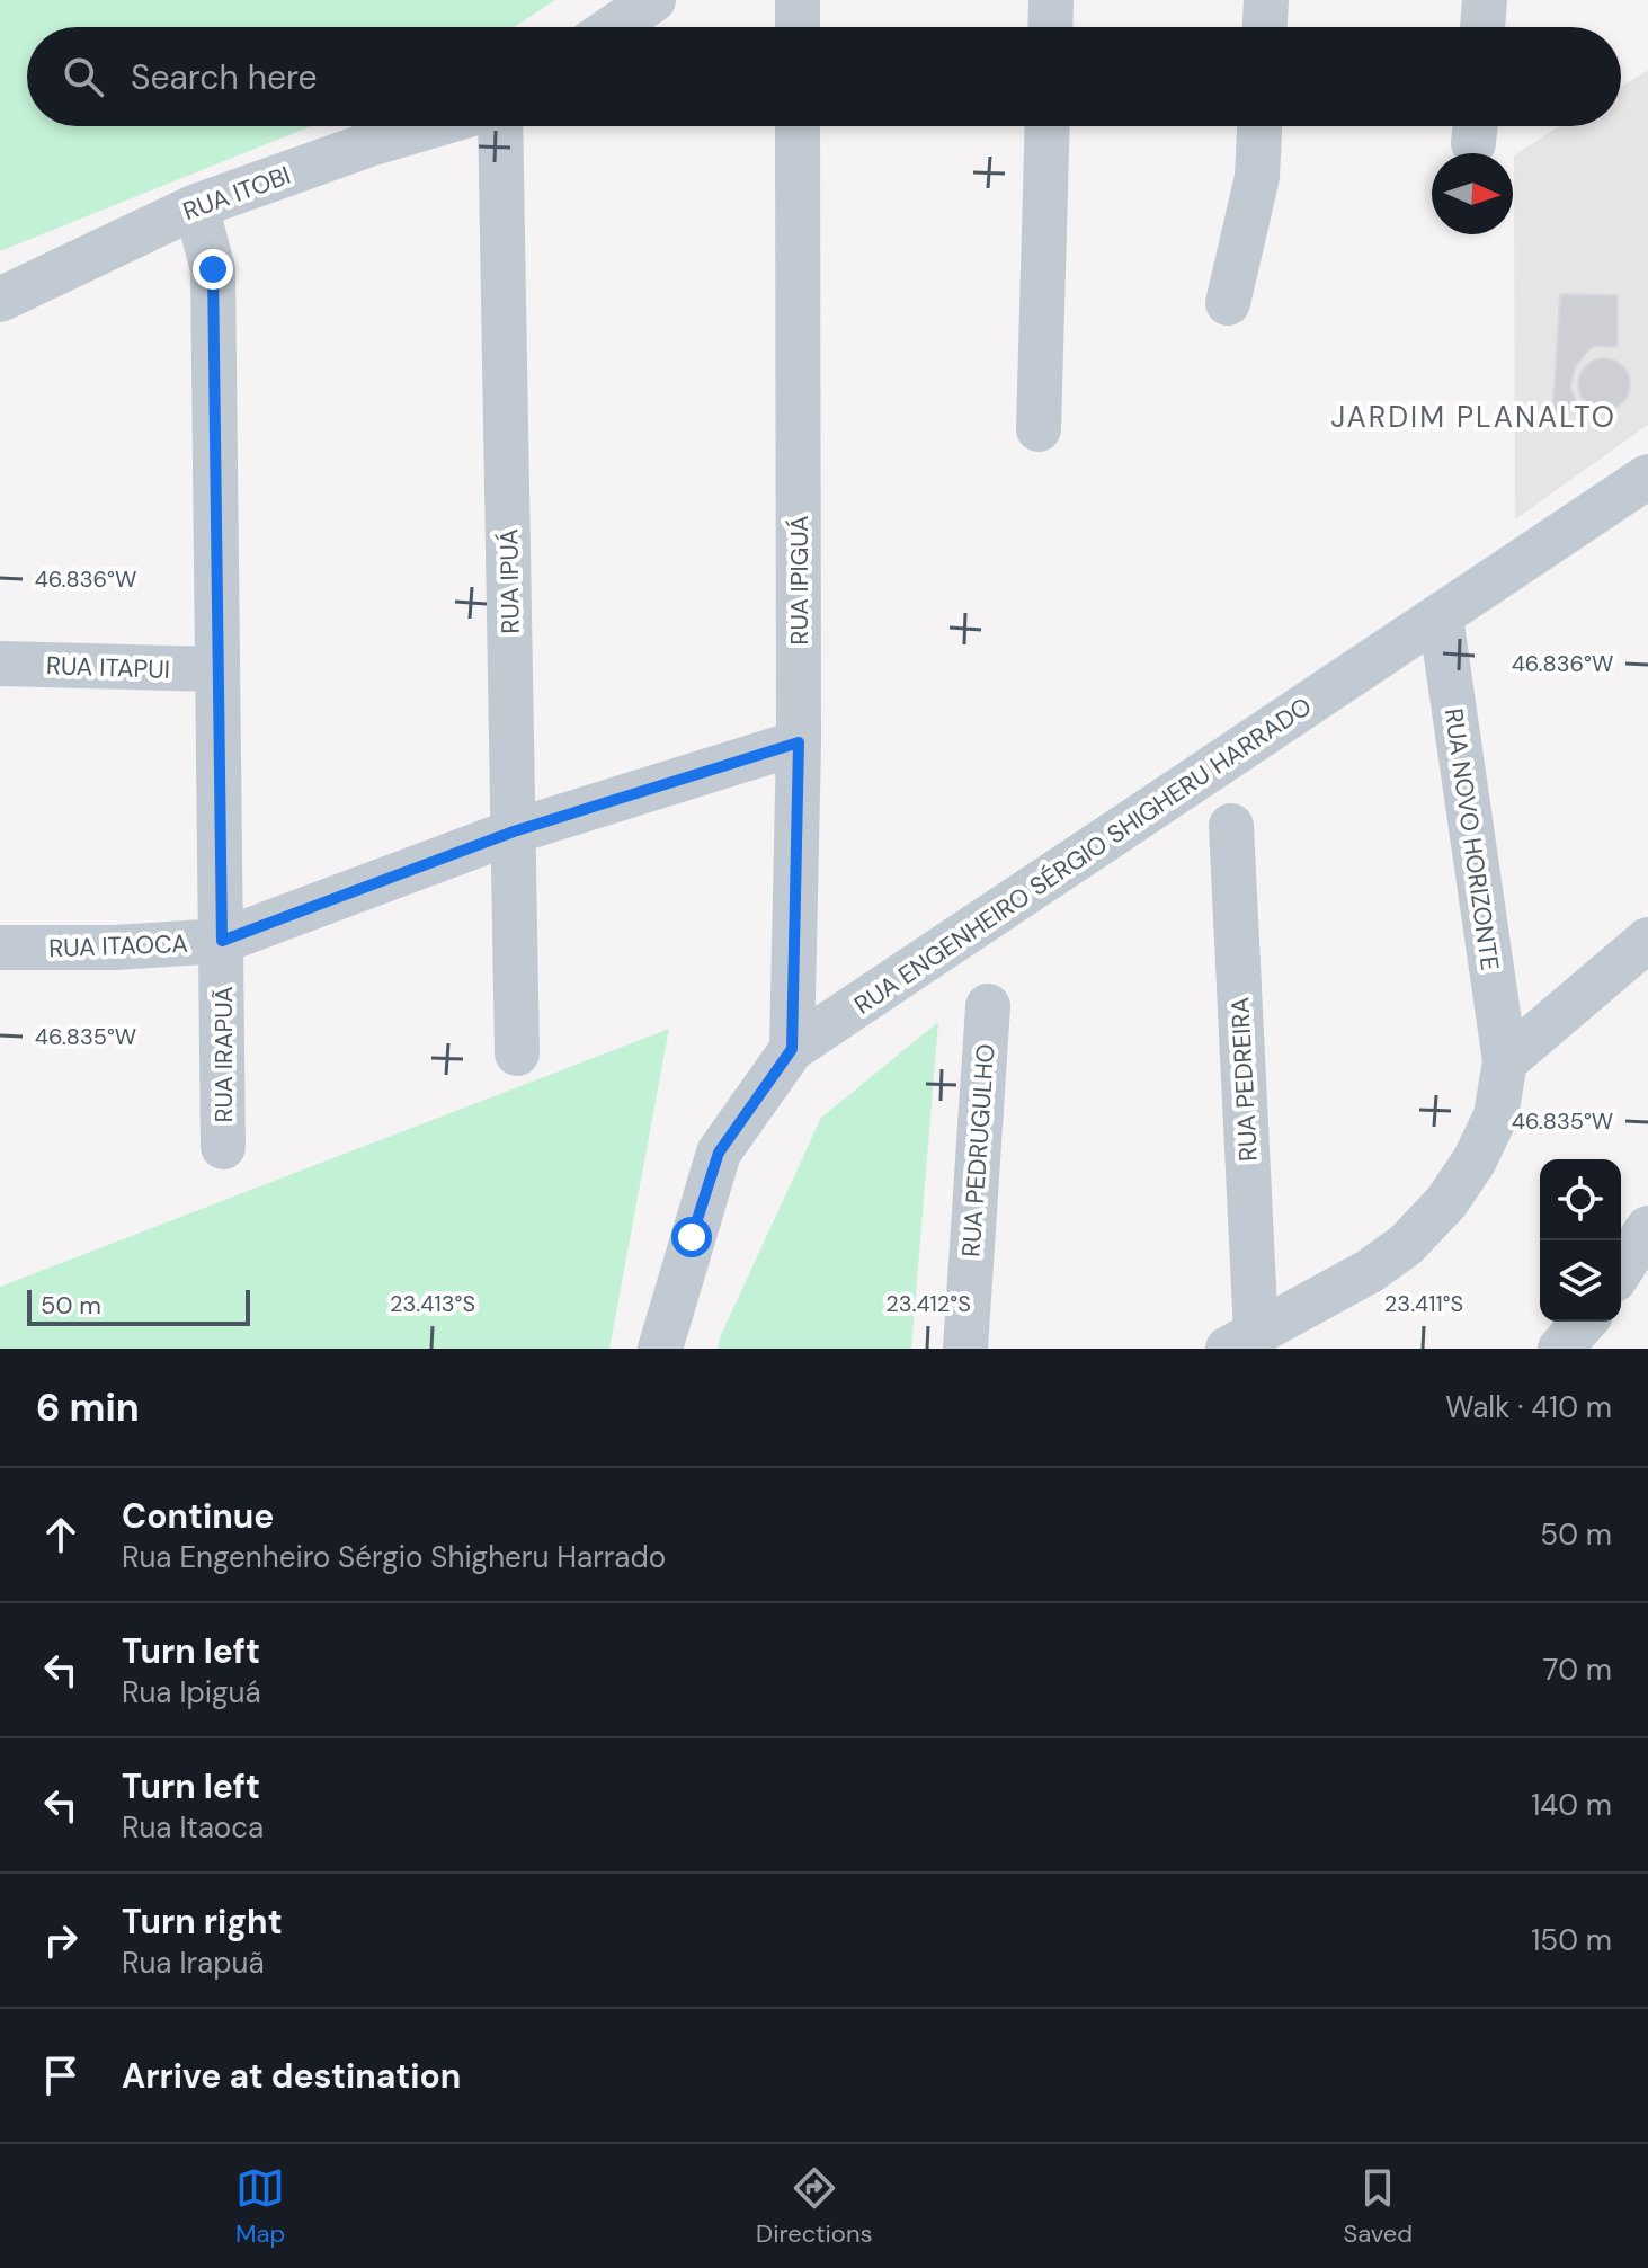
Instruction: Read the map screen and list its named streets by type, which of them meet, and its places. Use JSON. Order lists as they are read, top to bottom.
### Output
{
  "streets": {
    "street": [
      "RUA ITOBI",
      "RUA IPIGUÁ",
      "RUA IPUÁ",
      "RUA ITAPUI",
      "RUA NOVO HORIZONTE",
      "RUA ENGENHEIRO SÉRGIO SHIGHERU HARRADO",
      "RUA ITAOCA",
      "RUA IRAPUÃ",
      "RUA PEDREIRA",
      "RUA PEDRUGULHO"
    ]
  },
  "crossings": [
    ["RUA ITOBI", "RUA IRAPUÃ"],
    ["RUA IPIGUÁ", "RUA ENGENHEIRO SÉRGIO SHIGHERU HARRADO"],
    ["RUA IPIGUÁ", "RUA ITAOCA"],
    ["RUA IPUÁ", "RUA ITAOCA"],
    ["RUA ITAPUI", "RUA IRAPUÃ"],
    ["RUA NOVO HORIZONTE", "RUA ENGENHEIRO SÉRGIO SHIGHERU HARRADO"],
    ["RUA NOVO HORIZONTE", "RUA PEDREIRA"],
    ["RUA ITAOCA", "RUA IRAPUÃ"]
  ],
  "districts": ["JARDIM PLANALTO"],
  "scale_bar": "50 m",
  "north": "right",
  "page": {
    "search": "Search here",
    "scale": "50 m",
    "heading": ["6 min", "Walk · 410 m"],
    "list": [
      ["Continue", "Rua Engenheiro Sérgio Shigheru Harrado", "50 m"],
      ["Turn left", "Rua Ipiguá", "70 m"],
      ["Turn left", "Rua Itaoca", "140 m"],
      ["Turn right", "Rua Irapuã", "150 m"],
      "Arrive at destination"
    ],
    "nav": ["Map", "Directions", "Saved"]
  },
  "coordinates": [
    "46.836°W",
    "46.835°W",
    "23.413°S",
    "23.412°S",
    "23.411°S"
  ]
}
